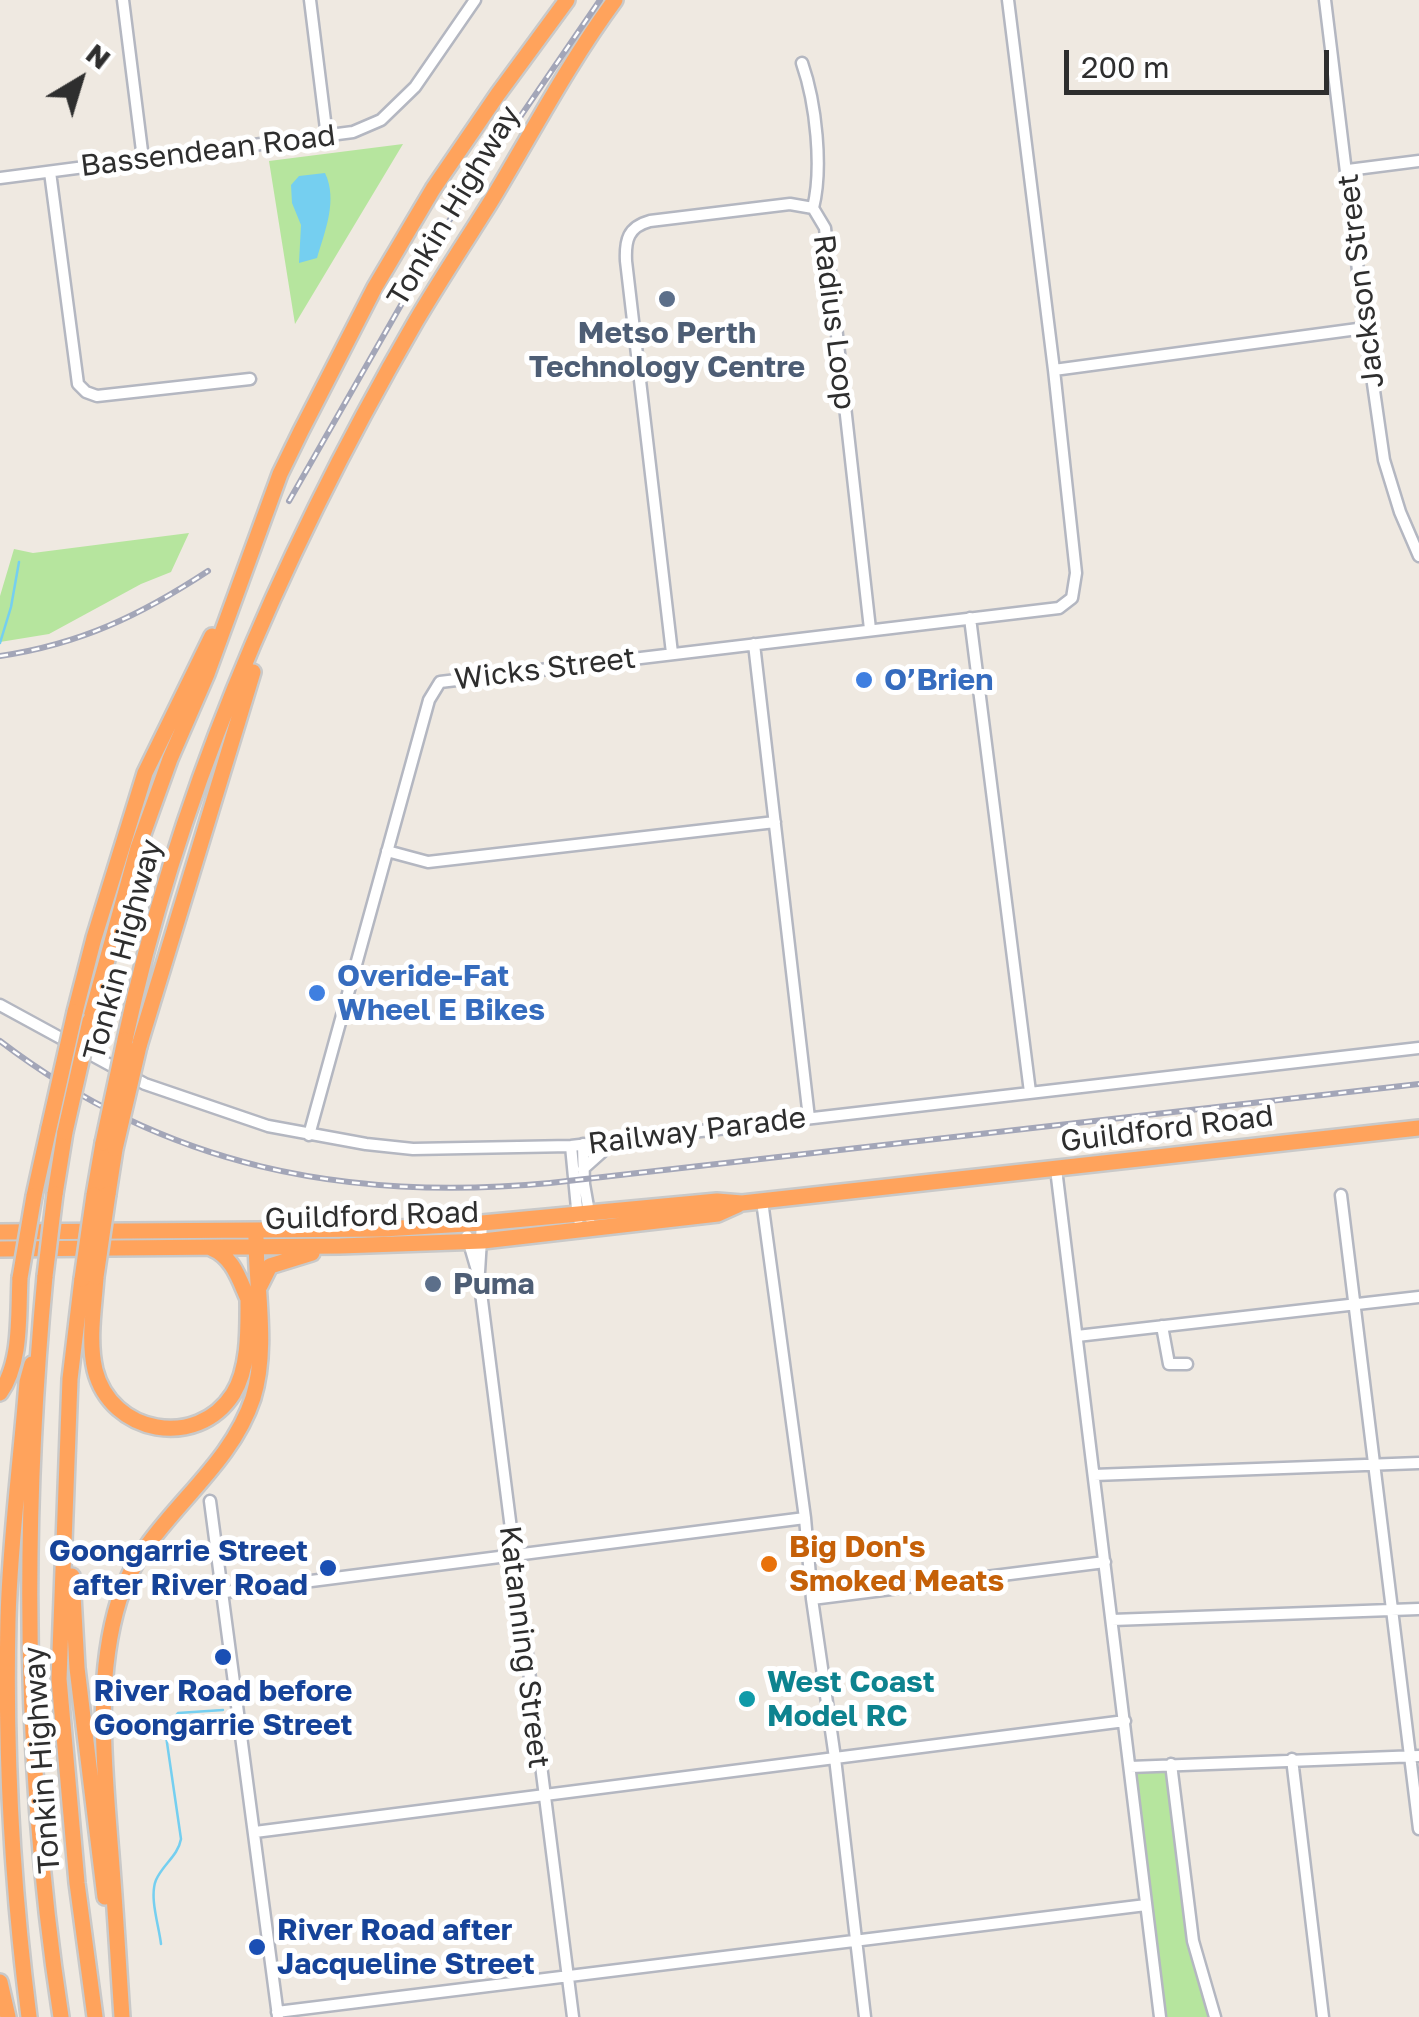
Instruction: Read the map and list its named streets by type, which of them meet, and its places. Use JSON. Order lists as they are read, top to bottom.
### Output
{
  "streets": {
    "highway": ["Tonkin Highway", "Guildford Road"],
    "street": [
      "Bassendean Road",
      "Jackson Street",
      "Radius Loop",
      "Wicks Street",
      "Railway Parade",
      "Katanning Street"
    ]
  },
  "crossings": [
    ["Radius Loop", "Wicks Street"],
    ["Wicks Street", "Railway Parade"],
    ["Guildford Road", "Katanning Street"]
  ],
  "places": [
    "Metso Perth Technology Centre",
    "O’Brien",
    "Overide-Fat Wheel E Bikes",
    "Puma",
    "Big Don's Smoked Meats",
    "Goongarrie Street after River Road",
    "River Road before Goongarrie Street",
    "West Coast Model RC",
    "River Road after Jacqueline Street"
  ],
  "scale_bar": "200 m",
  "north": "top right"
}
